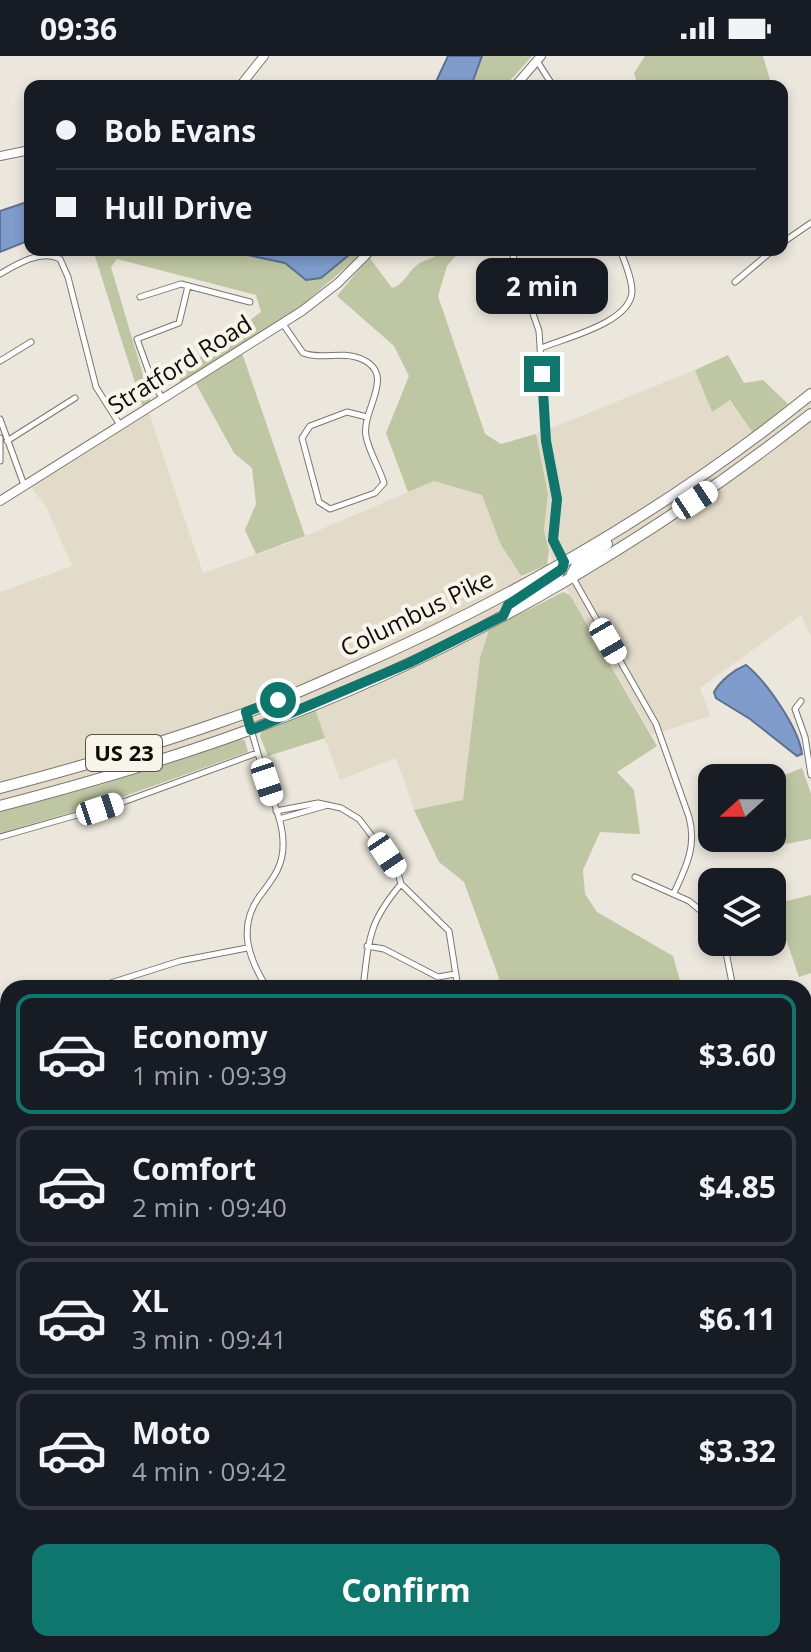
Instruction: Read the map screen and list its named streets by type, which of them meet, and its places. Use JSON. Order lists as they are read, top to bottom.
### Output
{
  "streets": {
    "highway": ["Columbus Pike", "US 23"],
    "street": ["Stratford Road"]
  },
  "north": "left",
  "page": {
    "status": "09:36",
    "banner": ["Bob Evans", "Hull Drive"],
    "bubble": "2 min",
    "list": [
      {
        "name": "Economy",
        "note": "1 min · 09:39",
        "value": "$3.60"
      },
      {
        "name": "Comfort",
        "note": "2 min · 09:40",
        "value": "$4.85"
      },
      {
        "name": "XL",
        "note": "3 min · 09:41",
        "value": "$6.11"
      },
      {
        "name": "Moto",
        "note": "4 min · 09:42",
        "value": "$3.32"
      }
    ],
    "buttons": "Confirm"
  }
}
